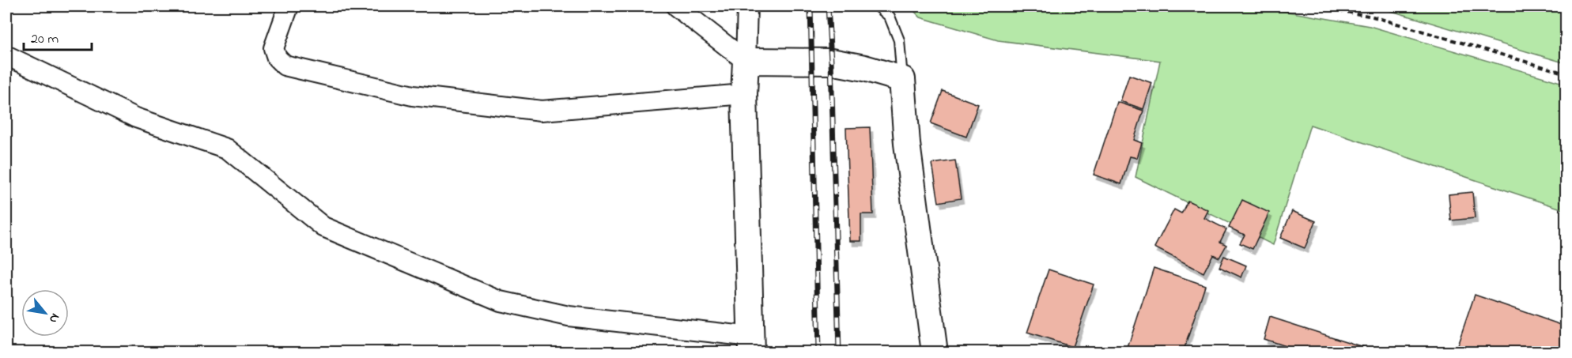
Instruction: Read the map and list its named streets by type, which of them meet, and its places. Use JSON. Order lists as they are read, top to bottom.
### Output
{
  "scale_bar": "20 m",
  "north": "bottom right"
}
